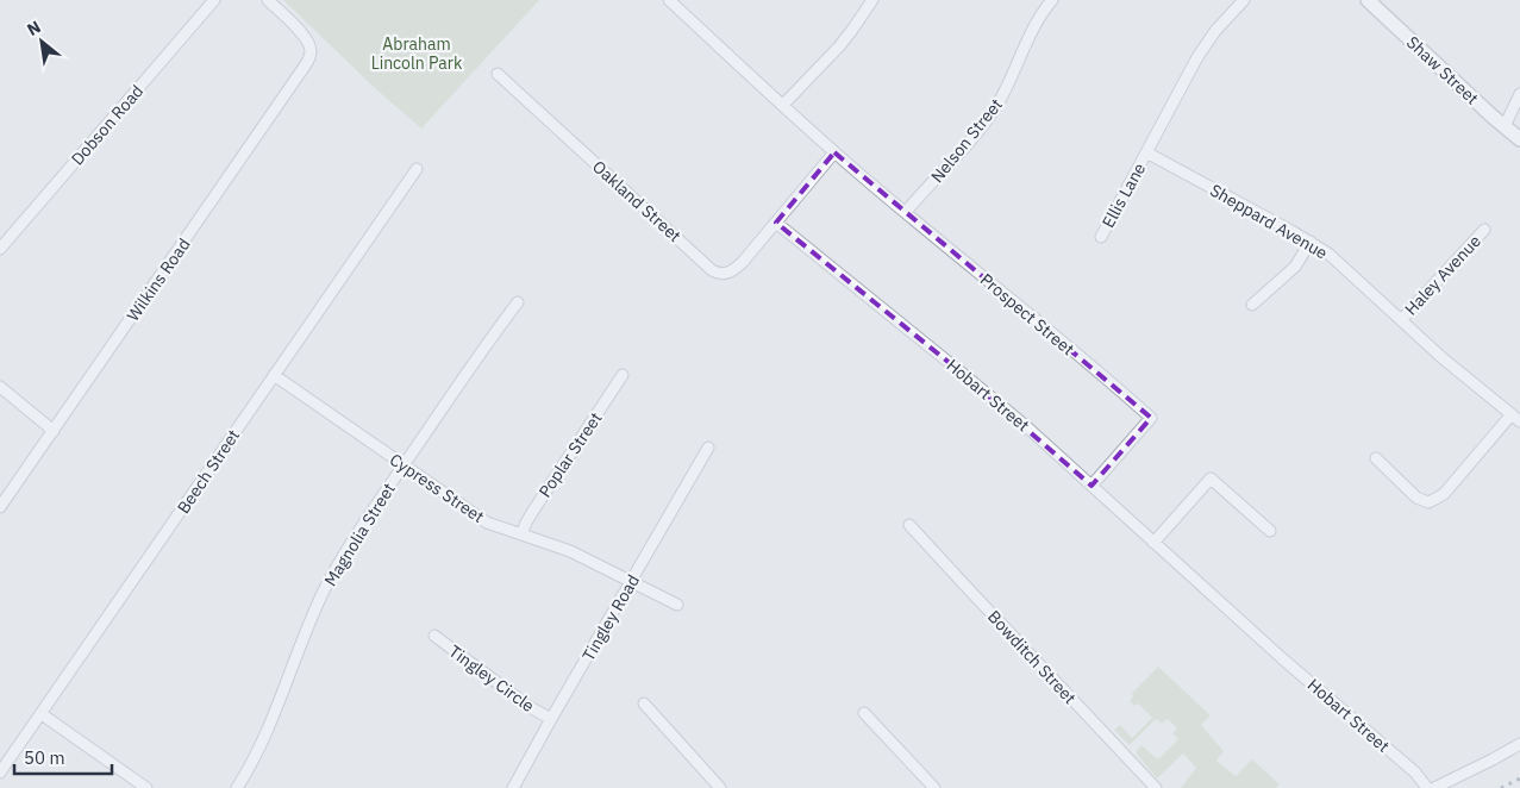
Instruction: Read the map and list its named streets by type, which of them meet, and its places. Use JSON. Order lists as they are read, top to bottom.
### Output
{
  "streets": {
    "street": [
      "Shaw Street",
      "Dobson Road",
      "Nelson Street",
      "Ellis Lane",
      "Oakland Street",
      "Sheppard Avenue",
      "Haley Avenue",
      "Wilkins Road",
      "Prospect Street",
      "Hobart Street",
      "Poplar Street",
      "Beech Street",
      "Cypress Street",
      "Magnolia Street",
      "Tingley Road",
      "Bowditch Street",
      "Tingley Circle"
    ]
  },
  "crossings": [
    ["Nelson Street", "Prospect Street"],
    ["Ellis Lane", "Sheppard Avenue"],
    ["Oakland Street", "Hobart Street"],
    ["Sheppard Avenue", "Haley Avenue"],
    ["Prospect Street", "Hobart Street"],
    ["Poplar Street", "Cypress Street"],
    ["Beech Street", "Cypress Street"],
    ["Cypress Street", "Magnolia Street"],
    ["Cypress Street", "Tingley Road"],
    ["Tingley Road", "Tingley Circle"]
  ],
  "parks": ["Abraham Lincoln Park"],
  "scale_bar": "50 m",
  "north": "top left"
}
